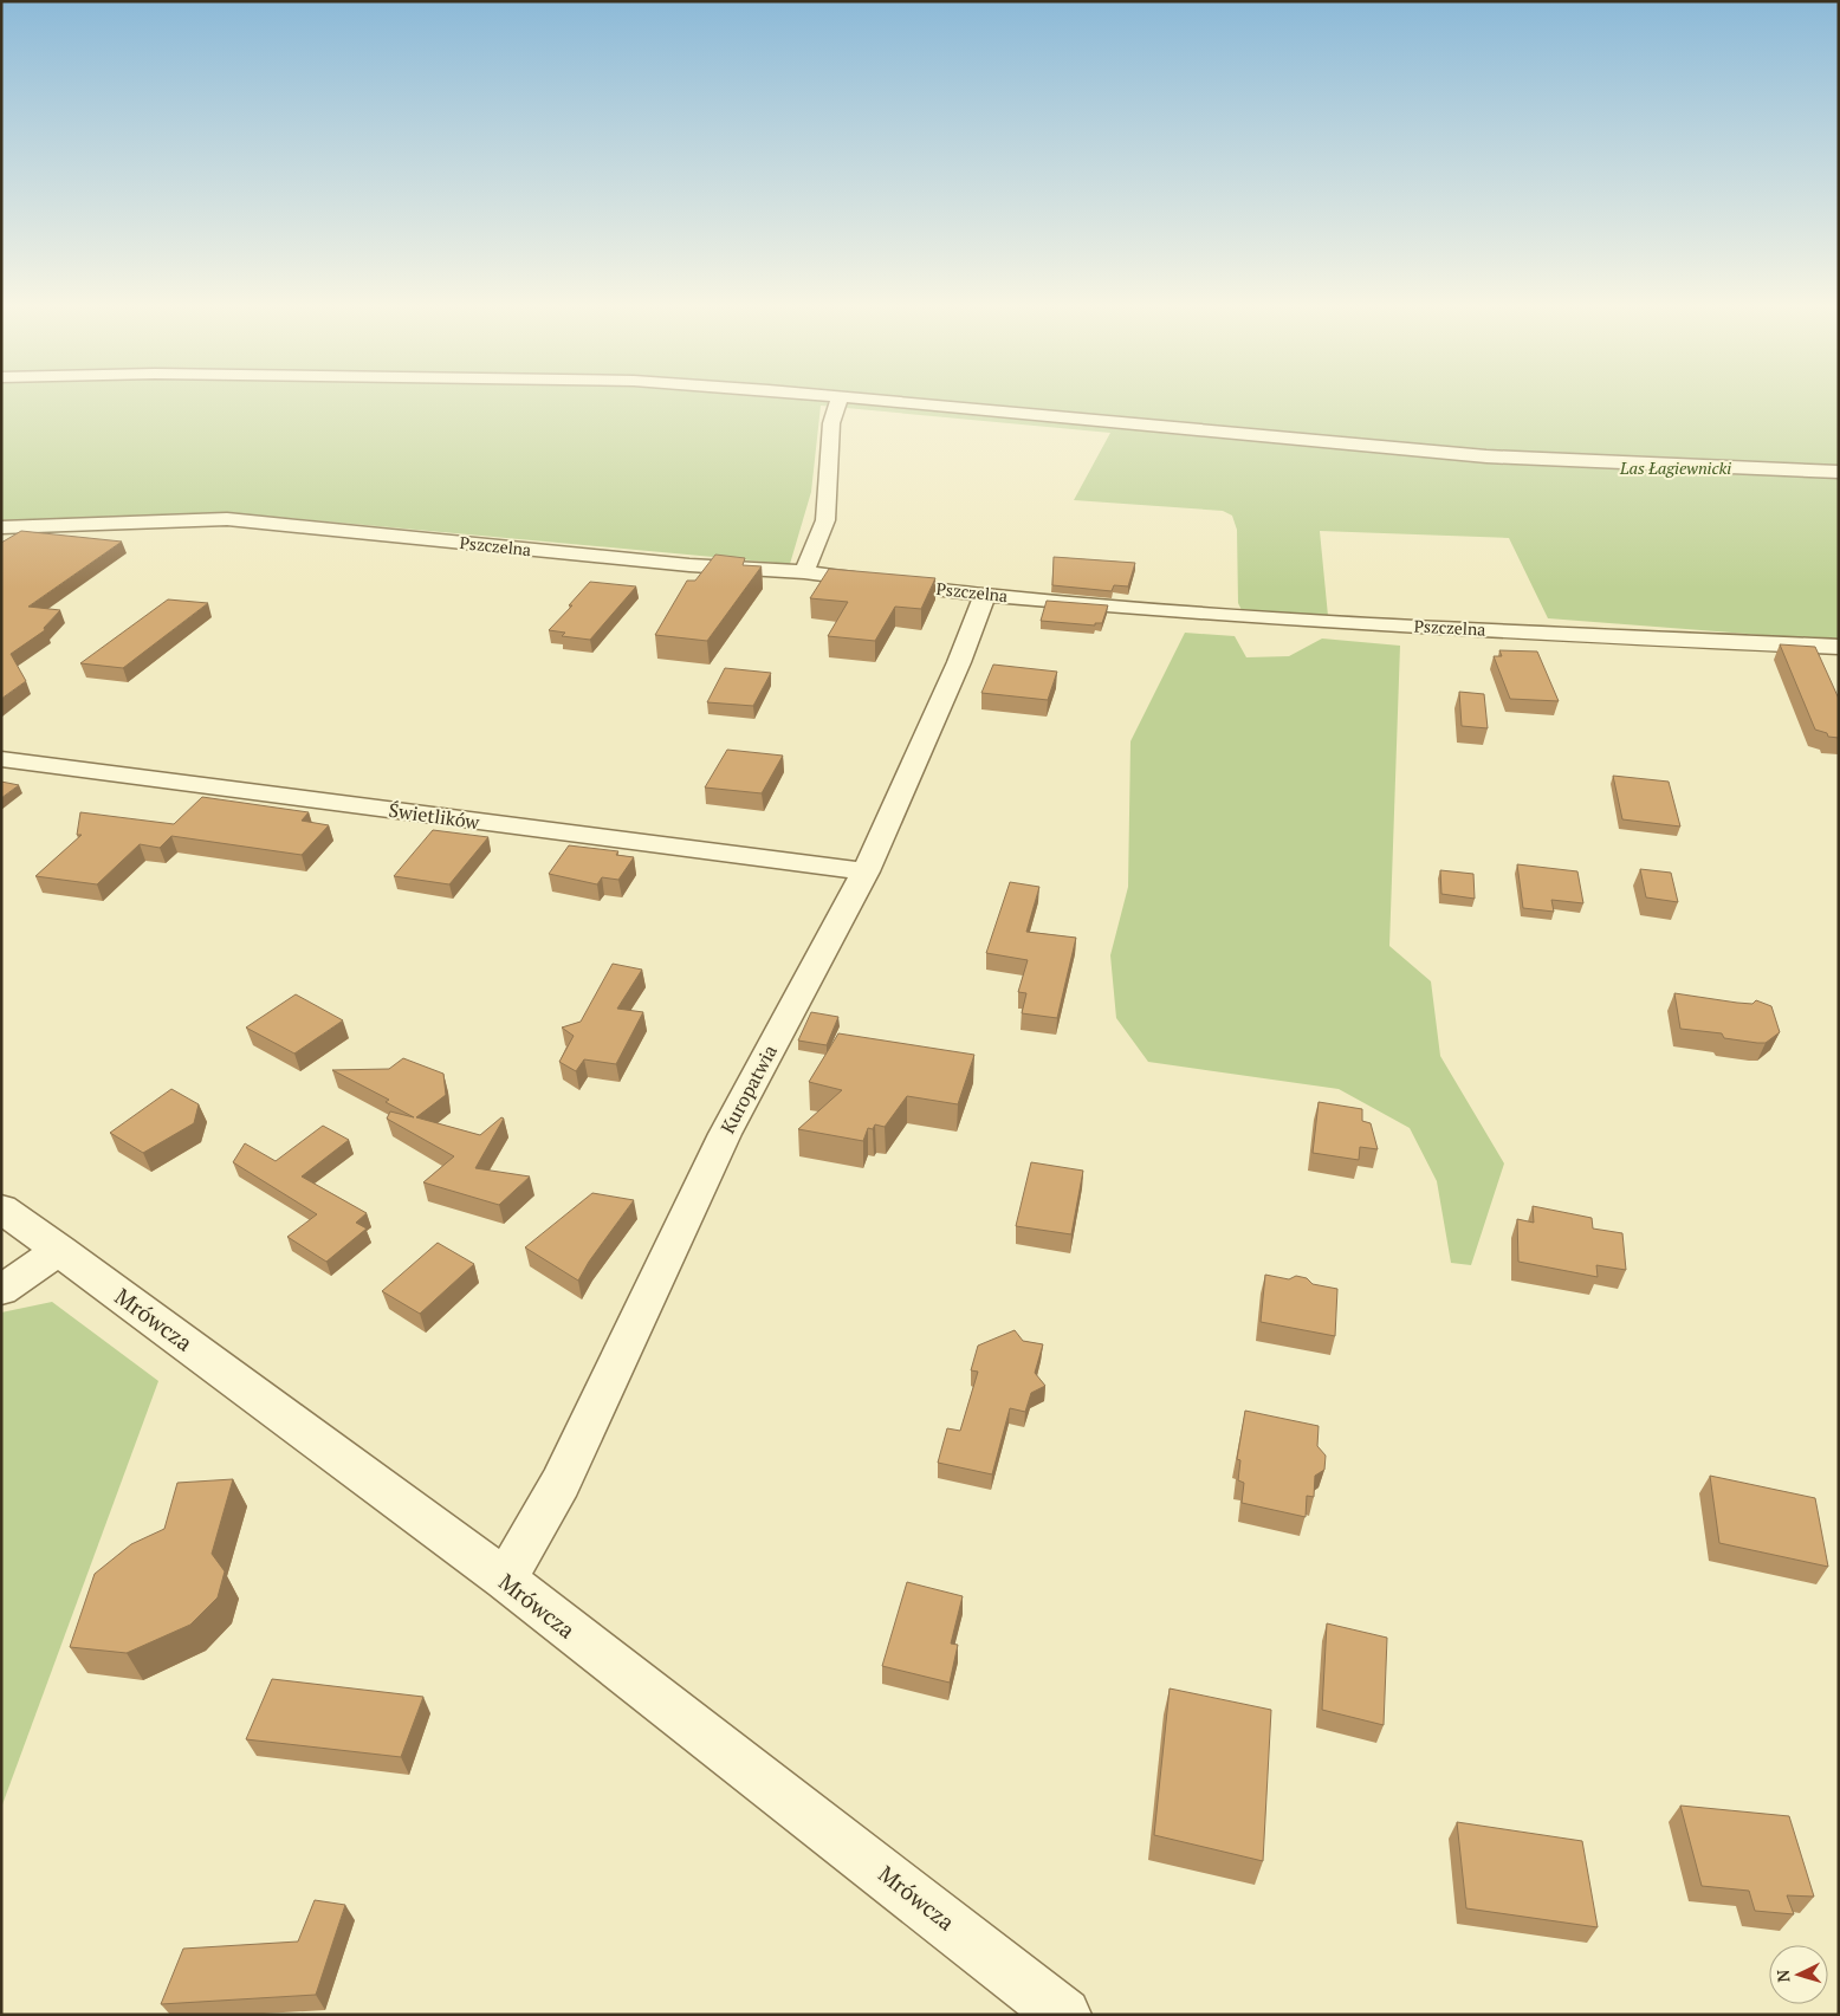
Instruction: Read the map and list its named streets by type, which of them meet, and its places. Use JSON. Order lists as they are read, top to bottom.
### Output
{
  "streets": {
    "street": [
      "Pszczelna",
      "Świetlików",
      "Kuropatwia",
      "Mrówcza"
    ]
  },
  "crossings": [
    ["Pszczelna", "Kuropatwia"],
    ["Świetlików", "Kuropatwia"],
    ["Kuropatwia", "Mrówcza"]
  ],
  "parks": ["Las Łagiewnicki"],
  "north": "left"
}
